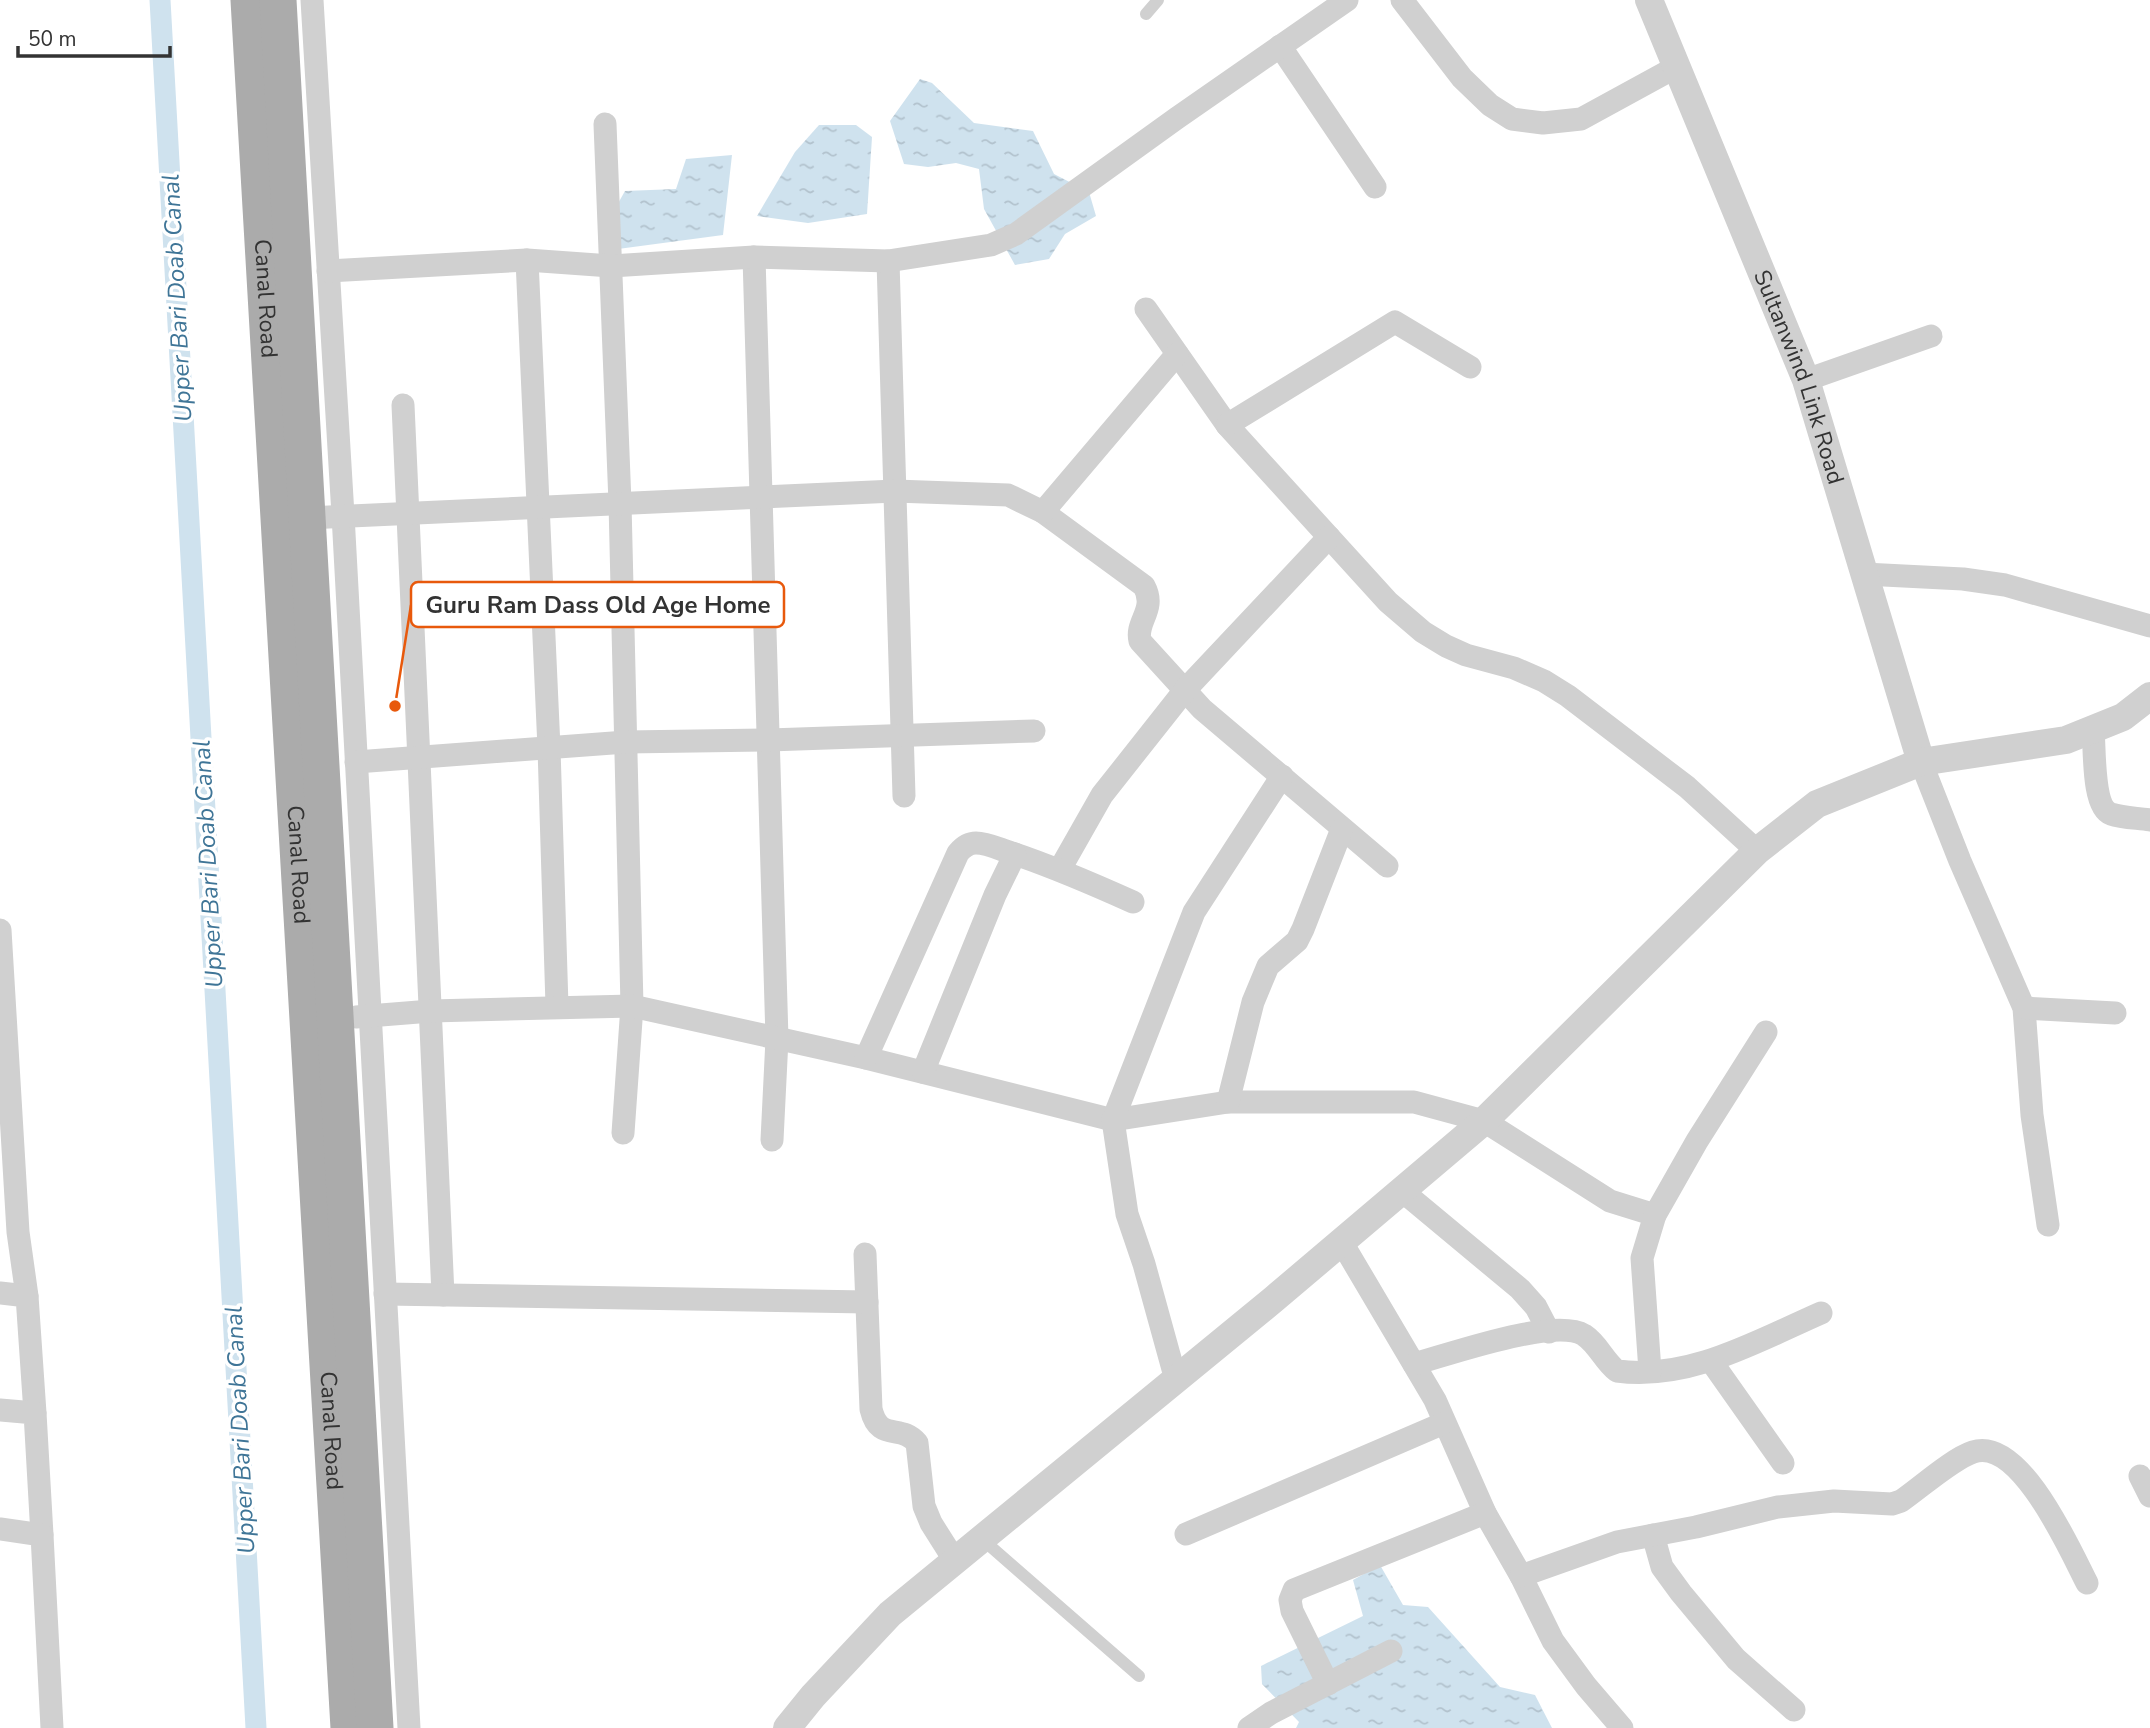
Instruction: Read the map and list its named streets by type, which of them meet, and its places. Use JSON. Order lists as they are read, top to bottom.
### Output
{
  "streets": {
    "main road": ["Canal Road"],
    "street": ["Sultanwind Link Road"]
  },
  "water": ["Upper Bari Doab Canal"],
  "places": ["Guru Ram Dass Old Age Home"],
  "scale_bar": "50 m"
}
